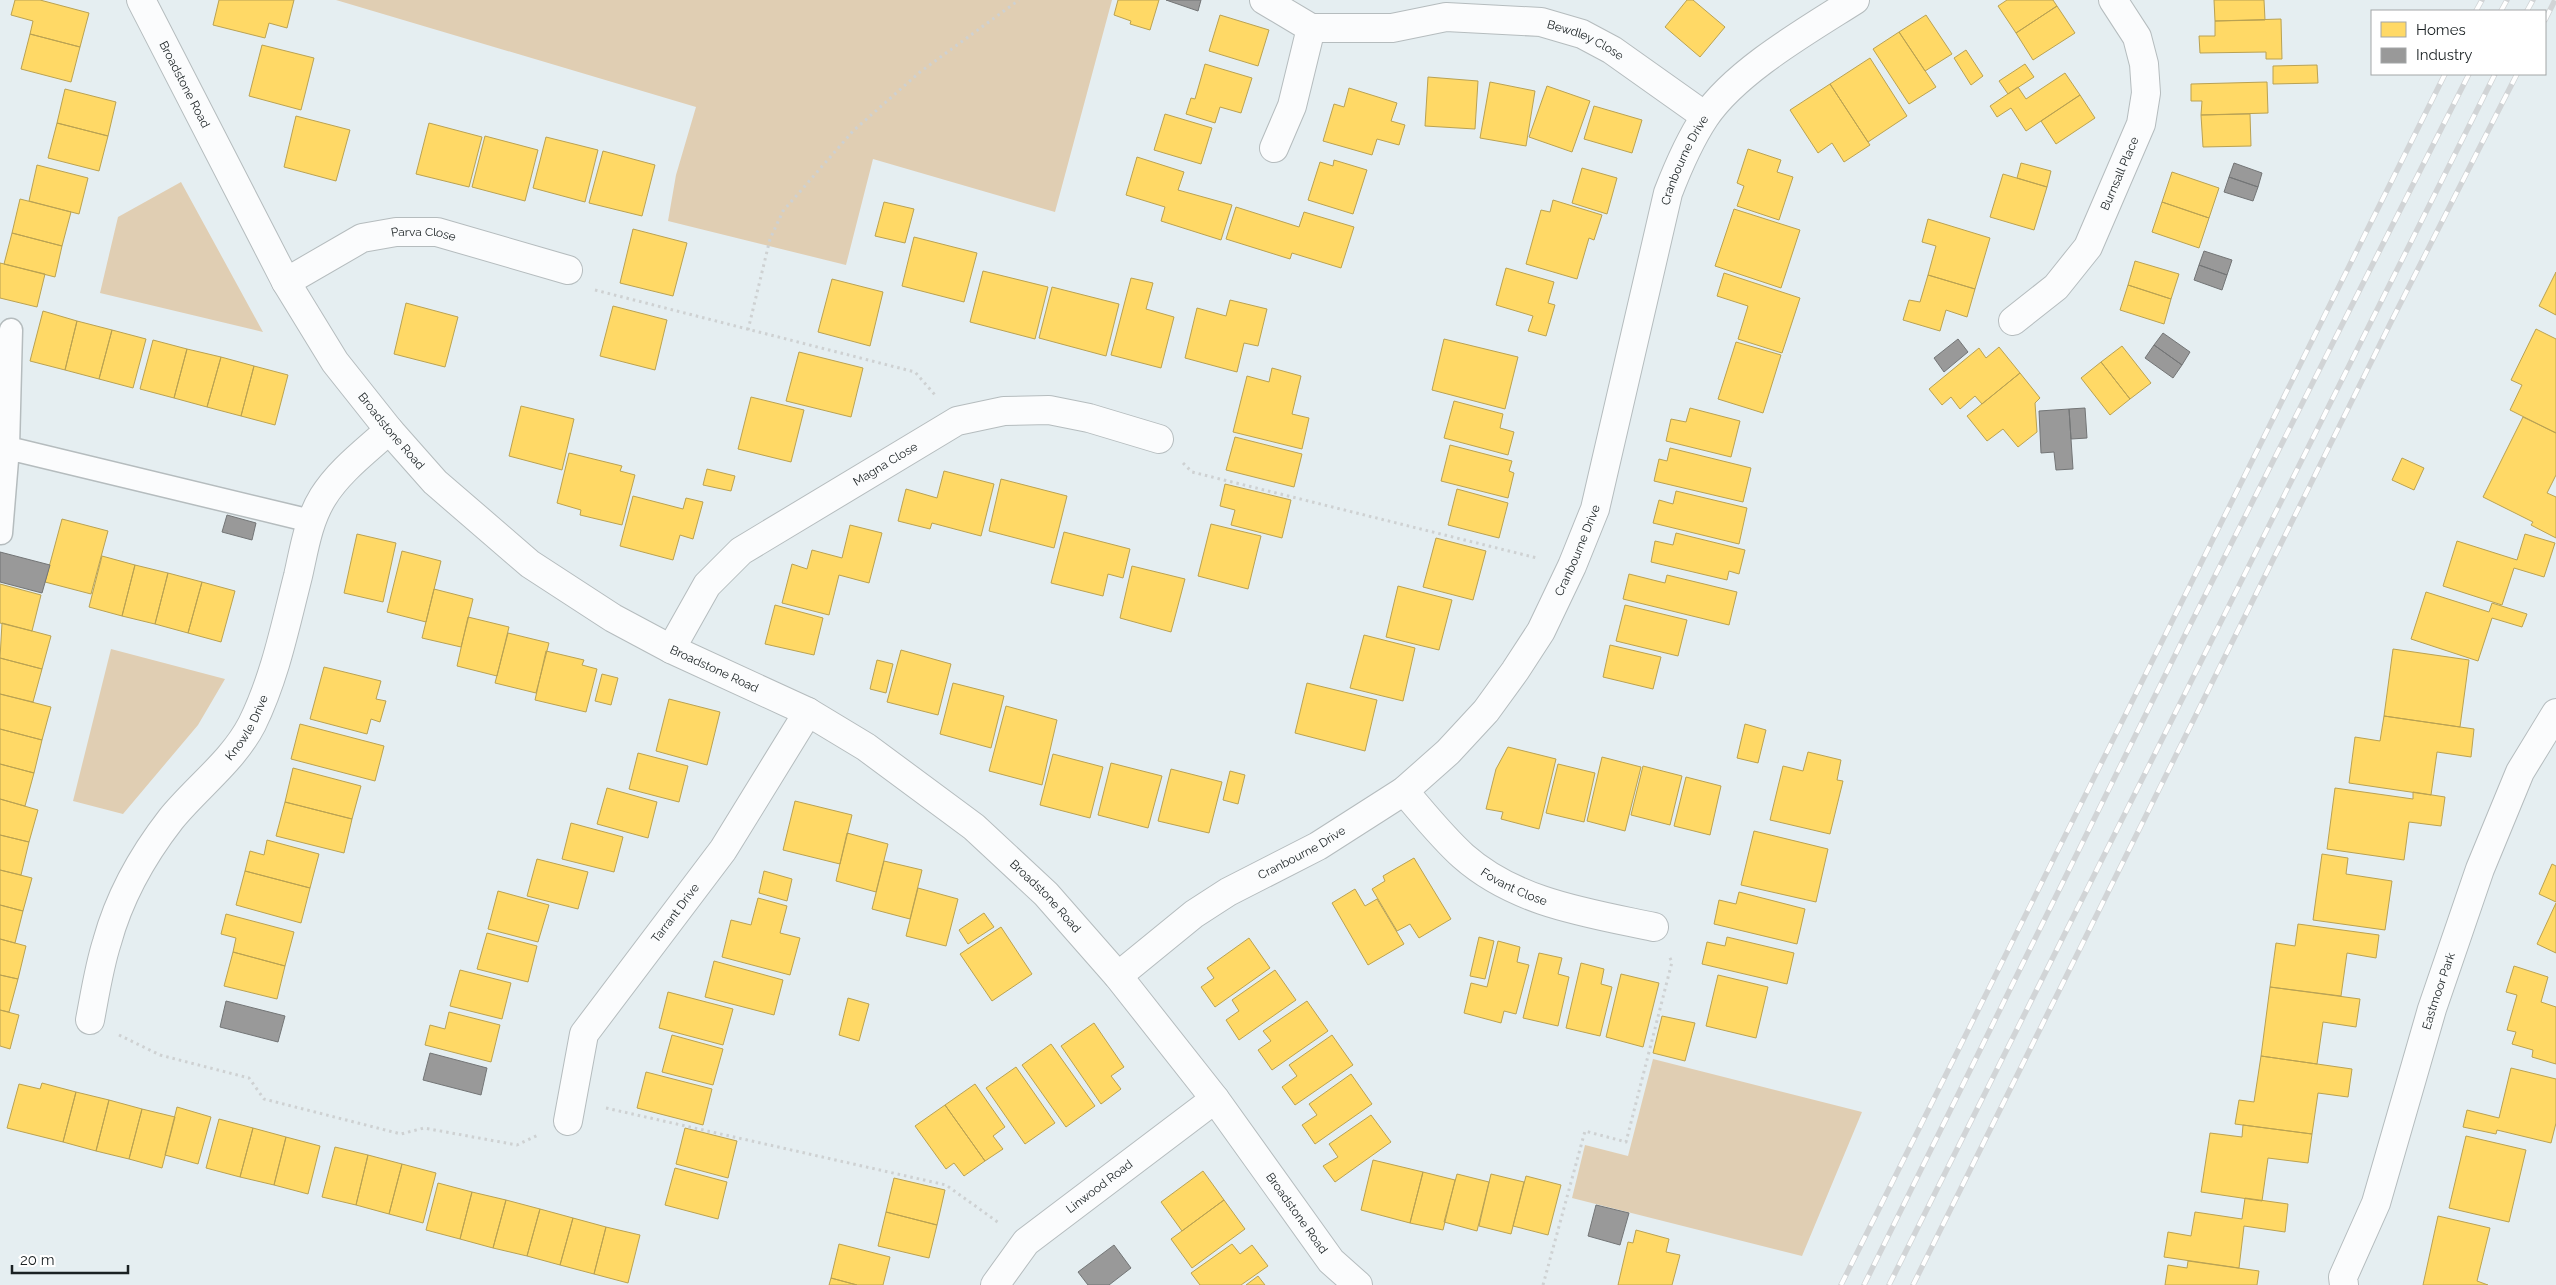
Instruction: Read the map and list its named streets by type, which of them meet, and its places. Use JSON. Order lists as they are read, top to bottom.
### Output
{
  "streets": {
    "street": [
      "Bewdley Close",
      "Broadstone Road",
      "Cranbourne Drive",
      "Burnsall Place",
      "Parva Close",
      "Magna Close",
      "Knowle Drive",
      "Fovant Close",
      "Tarrant Drive",
      "Eastmoor Park",
      "Linwood Road"
    ]
  },
  "crossings": [
    ["Bewdley Close", "Cranbourne Drive"],
    ["Broadstone Road", "Cranbourne Drive"],
    ["Broadstone Road", "Parva Close"],
    ["Broadstone Road", "Magna Close"],
    ["Broadstone Road", "Knowle Drive"],
    ["Broadstone Road", "Tarrant Drive"],
    ["Broadstone Road", "Linwood Road"],
    ["Cranbourne Drive", "Fovant Close"]
  ],
  "legend": ["Homes", "Industry"],
  "scale_bar": "20 m"
}
